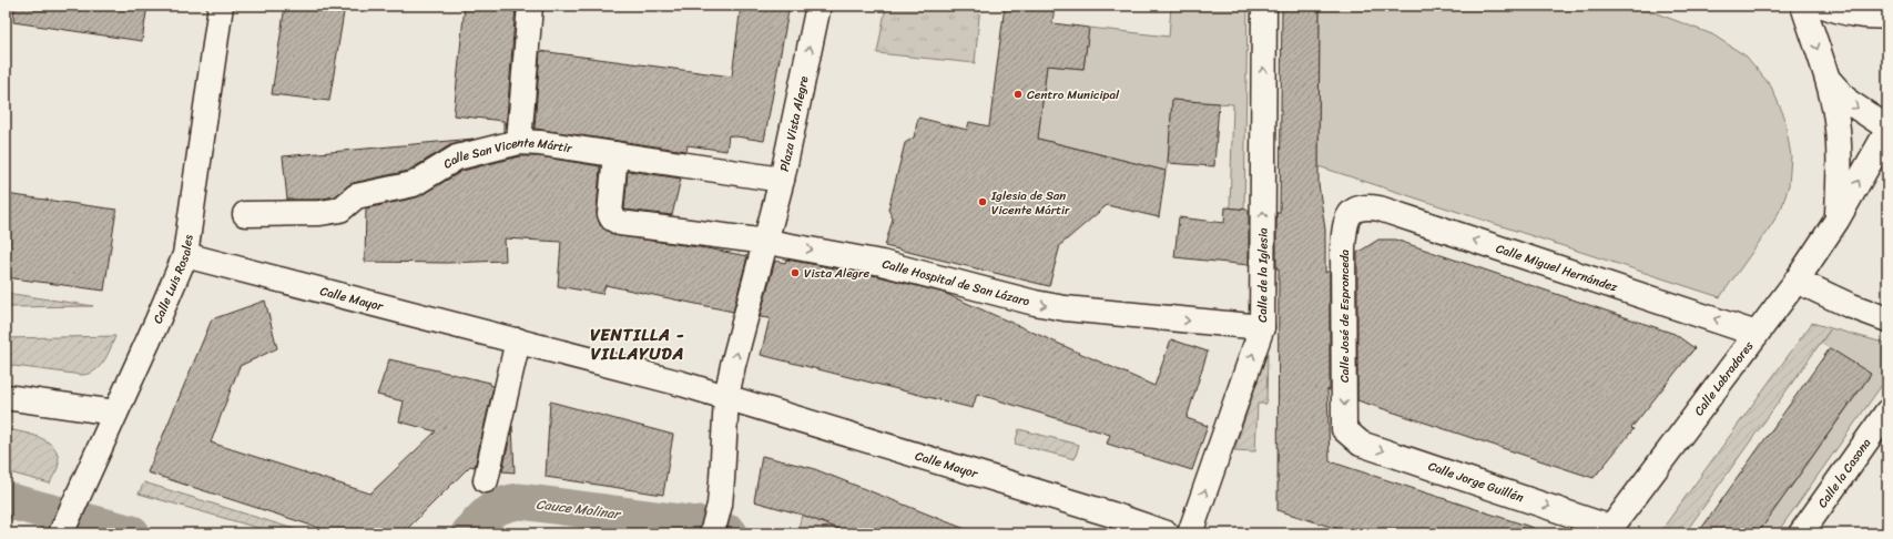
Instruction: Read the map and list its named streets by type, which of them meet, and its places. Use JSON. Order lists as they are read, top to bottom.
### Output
{
  "streets": {
    "main road": [
      "Plaza Vista Alegre",
      "Calle San Vicente Mártir",
      "Calle Miguel Hernández",
      "Calle de la Iglesia",
      "Calle Luis Rosales",
      "Calle Hospital de San Lázaro",
      "Calle Mayor",
      "Calle José de Espronceda",
      "Calle Labradores",
      "Calle la Casona",
      "Calle Jorge Guillén"
    ]
  },
  "crossings": [
    ["Plaza Vista Alegre", "Calle San Vicente Mártir"],
    ["Plaza Vista Alegre", "Calle Hospital de San Lázaro"],
    ["Calle San Vicente Mártir", "Calle Hospital de San Lázaro"],
    ["Calle Miguel Hernández", "Calle José de Espronceda"],
    ["Calle Miguel Hernández", "Calle Labradores"],
    ["Calle de la Iglesia", "Calle Hospital de San Lázaro"],
    ["Calle Luis Rosales", "Calle Mayor"],
    ["Calle José de Espronceda", "Calle Jorge Guillén"],
    ["Calle Labradores", "Calle Jorge Guillén"]
  ],
  "one_way": [
    "Plaza Vista Alegre",
    "Calle Miguel Hernández",
    "Calle de la Iglesia",
    "Calle Hospital de San Lázaro",
    "Calle José de Espronceda",
    "Calle Jorge Guillén"
  ],
  "districts": ["VENTILLA - VILLAYUDA"],
  "water": ["Cauce Molinar"],
  "places": ["Centro Municipal", "Iglesia de San Vicente Mártir", "Vista Alegre"]
}
